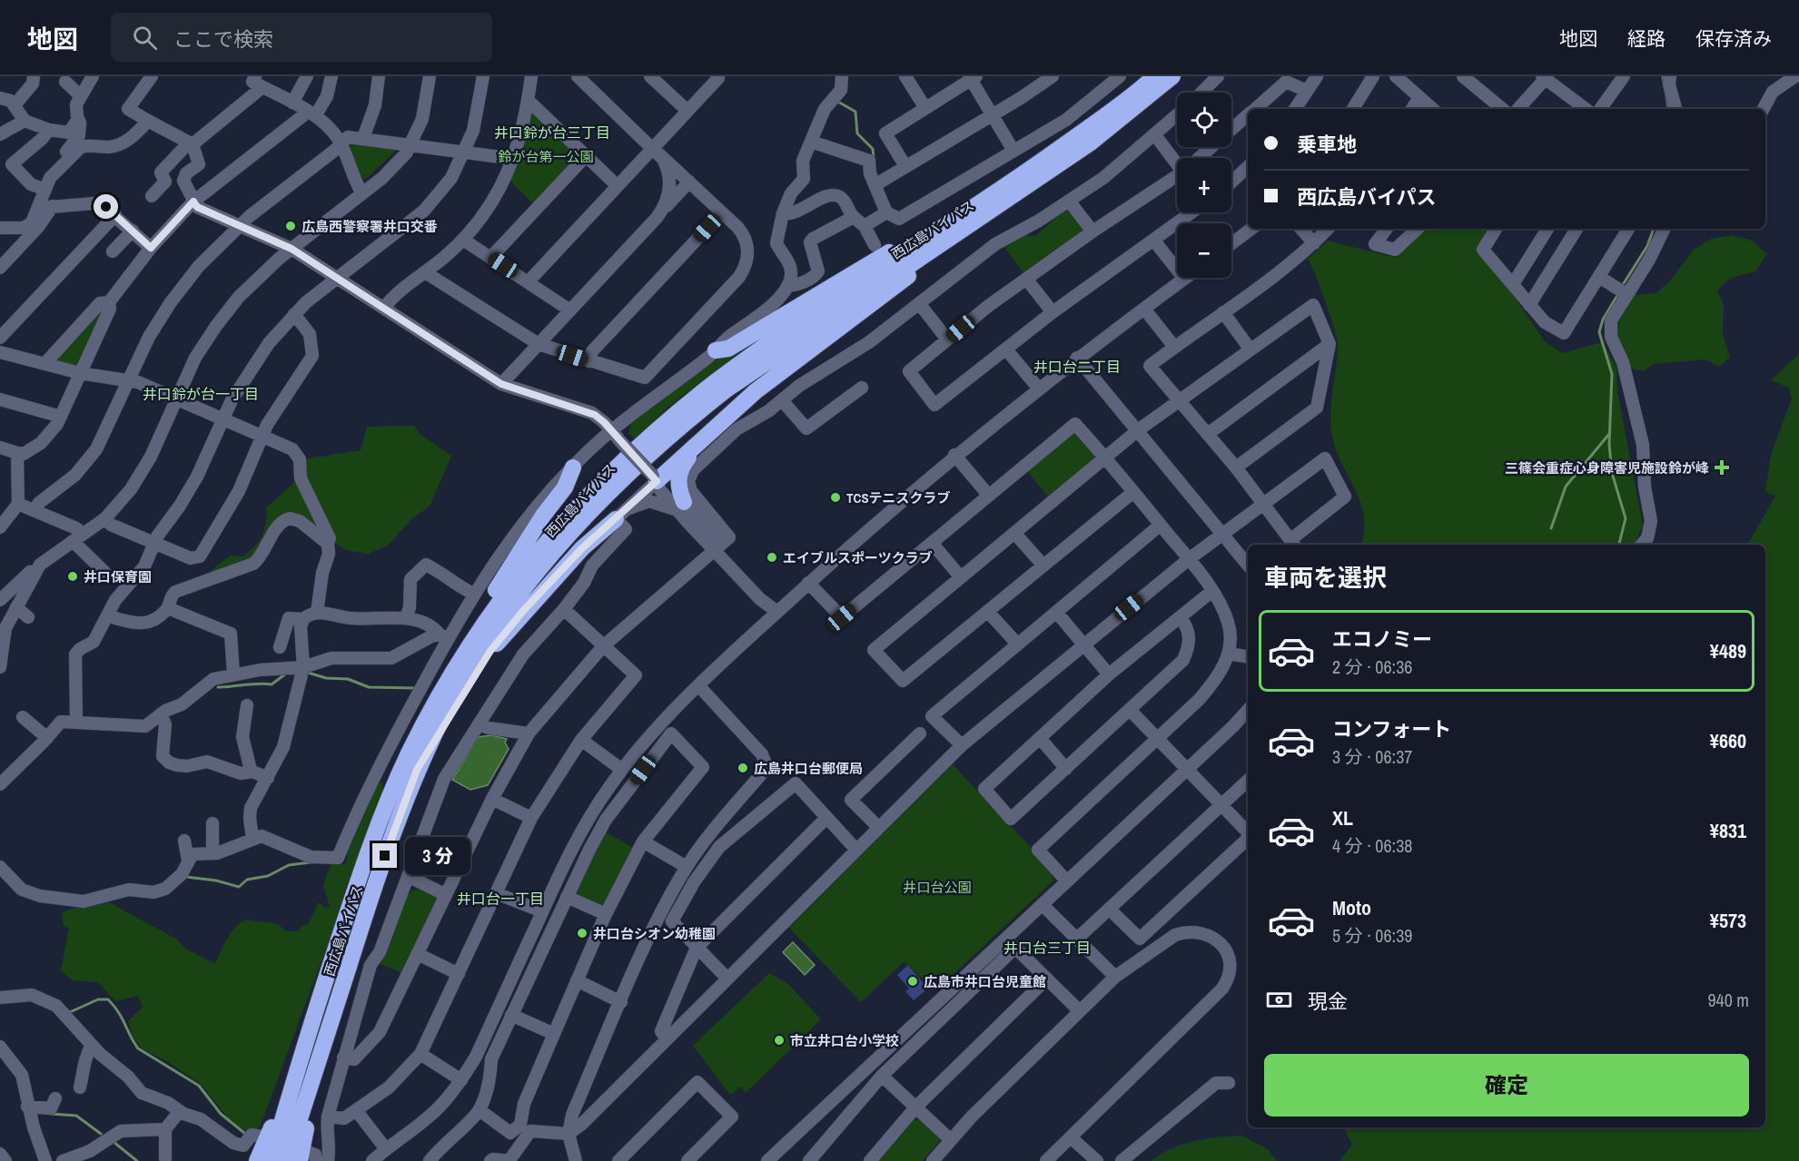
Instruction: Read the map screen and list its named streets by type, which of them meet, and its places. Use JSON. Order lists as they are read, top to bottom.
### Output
{
  "streets": {
    "highway": ["西広島バイパス"]
  },
  "districts": [
    "井口鈴が台三丁目",
    "井口台二丁目",
    "井口鈴が台一丁目",
    "井口台一丁目",
    "井口台三丁目"
  ],
  "parks": ["鈴が台第一公園", "井口台公園"],
  "places": {
    "other": [
      "広島西警察署井口交番",
      "TCSテニスクラブ",
      "エイブルスポーツクラブ",
      "井口保育園",
      "広島井口台郵便局",
      "井口台シオン幼稚園",
      "広島市井口台児童館",
      "市立井口台小学校"
    ],
    "health": ["三篠会重症心身障害児施設鈴が峰"]
  },
  "page": {
    "header": "地図",
    "search": "ここで検索",
    "nav": ["地図", "経路", "保存済み"],
    "map_buttons": ["+", "−"],
    "banner": ["乗車地", "西広島バイパス"],
    "heading": "車両を選択",
    "list": [
      {
        "name": "エコノミー",
        "note": "2 分 · 06:36",
        "value": "¥489"
      },
      {
        "name": "コンフォート",
        "note": "3 分 · 06:37",
        "value": "¥660"
      },
      {
        "name": "XL",
        "note": "4 分 · 06:38",
        "value": "¥831"
      },
      {
        "name": "Moto",
        "note": "5 分 · 06:39",
        "value": "¥573"
      }
    ],
    "bubble": "3 分",
    "pay": ["現金", "940 m"],
    "buttons": "確定"
  }
}
